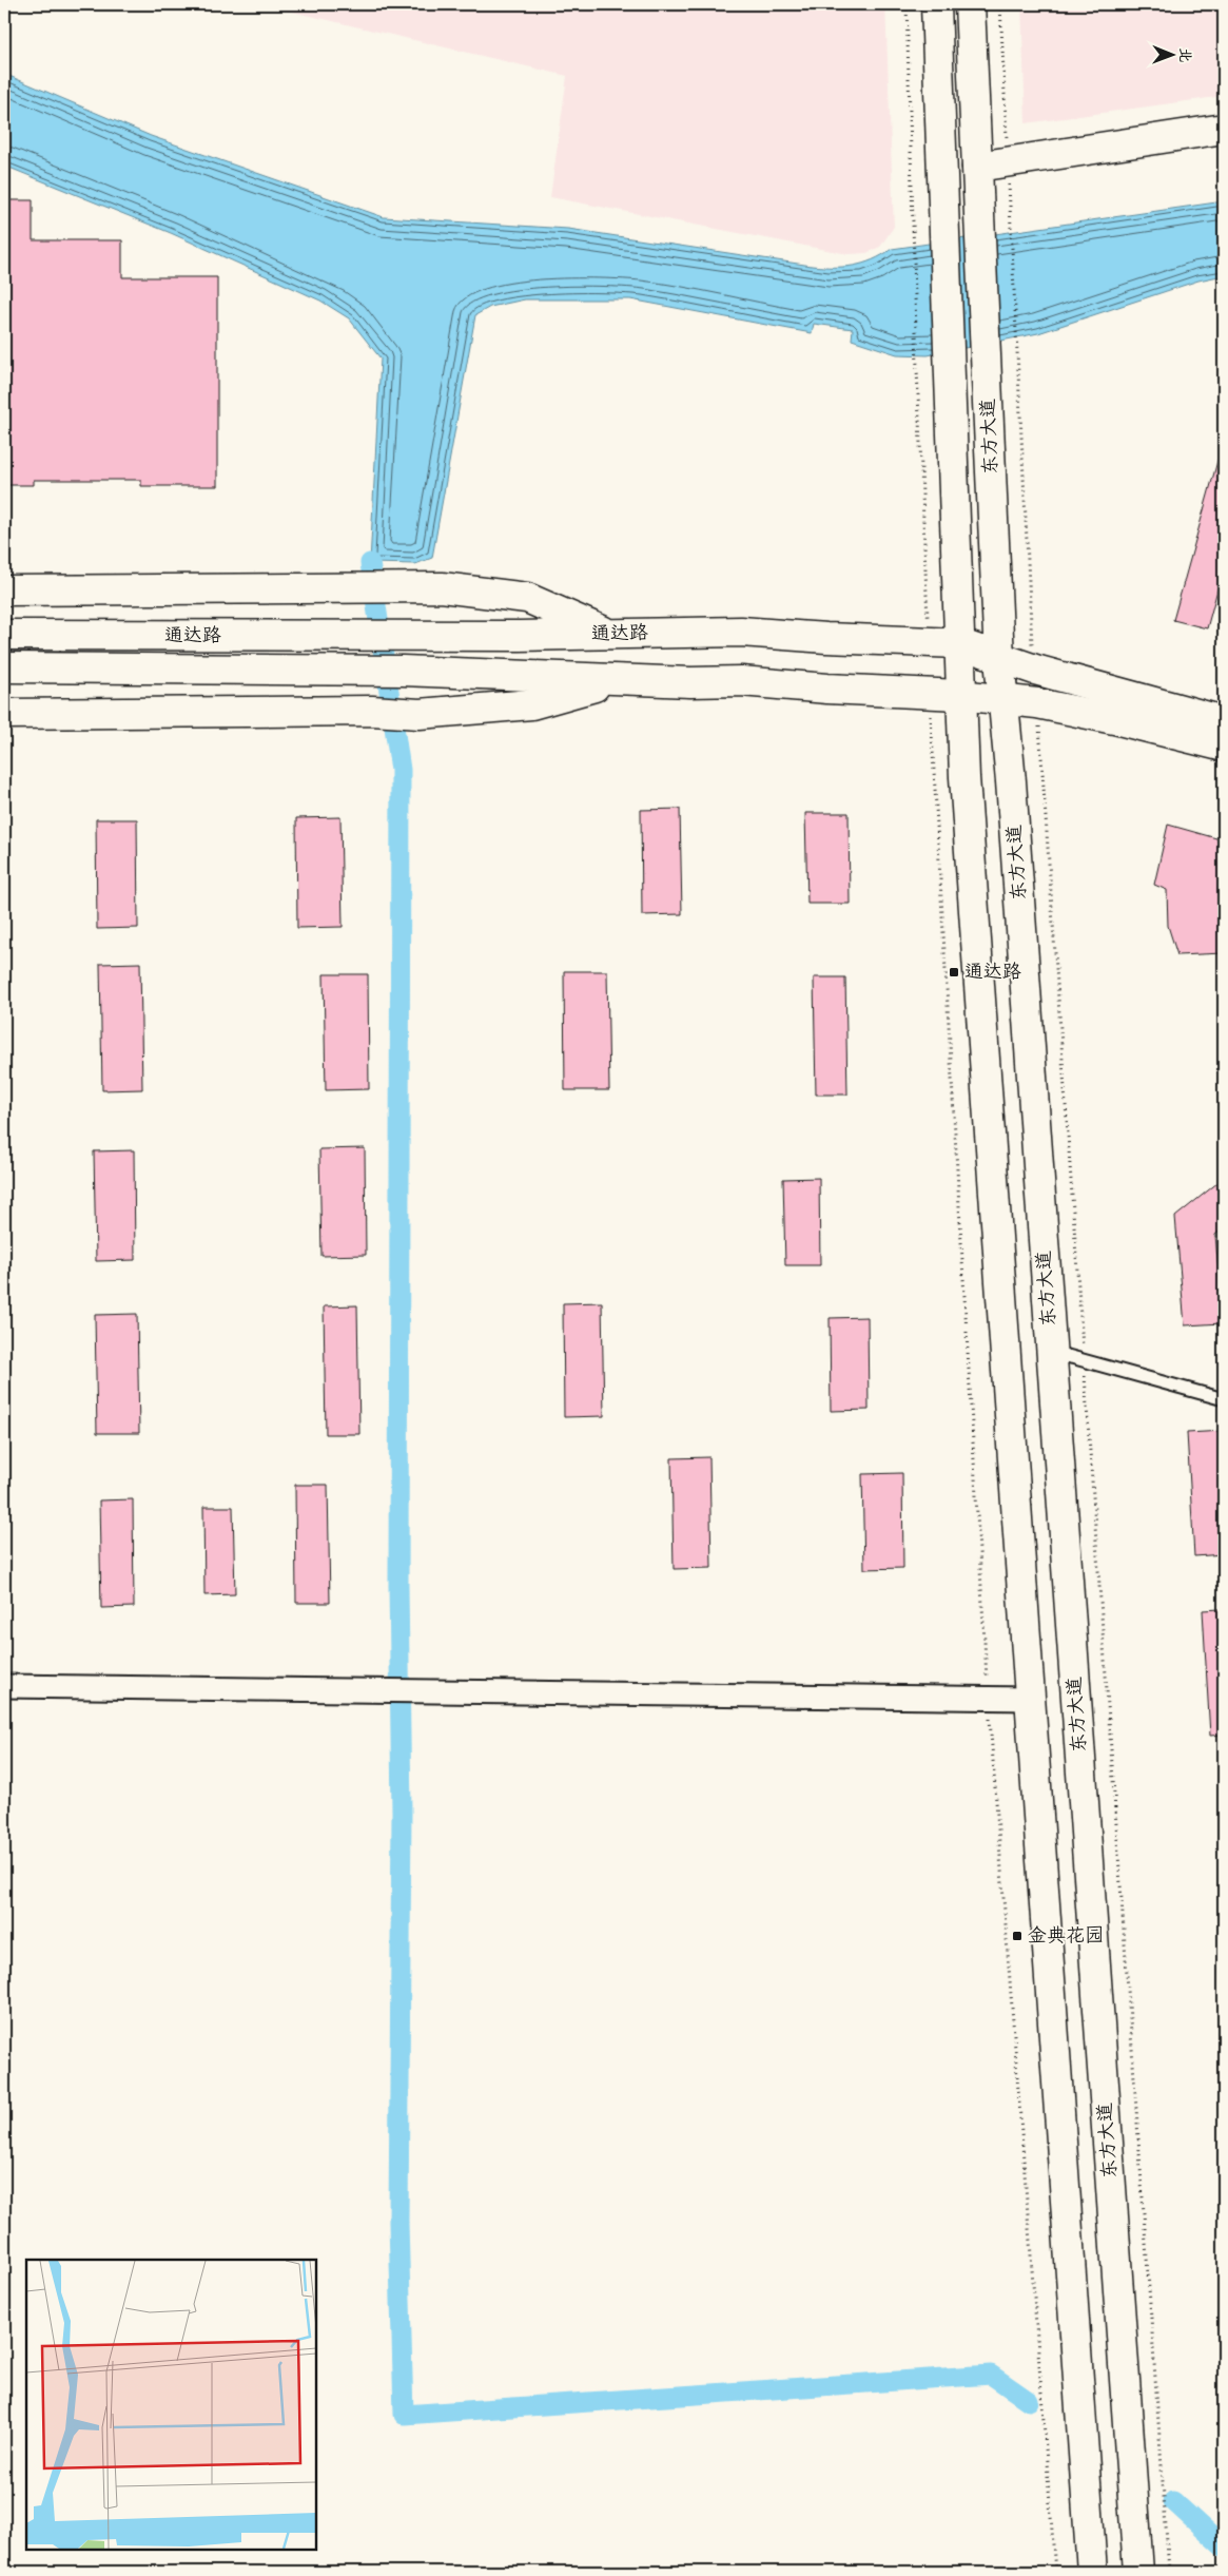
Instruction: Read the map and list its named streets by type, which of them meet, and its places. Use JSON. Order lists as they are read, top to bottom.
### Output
{
  "streets": {
    "main road": ["东方大道", "通达路"]
  },
  "crossings": [
    ["东方大道", "通达路"]
  ],
  "places": {
    "transit": ["通达路", "金典花园"]
  },
  "north": "right"
}
